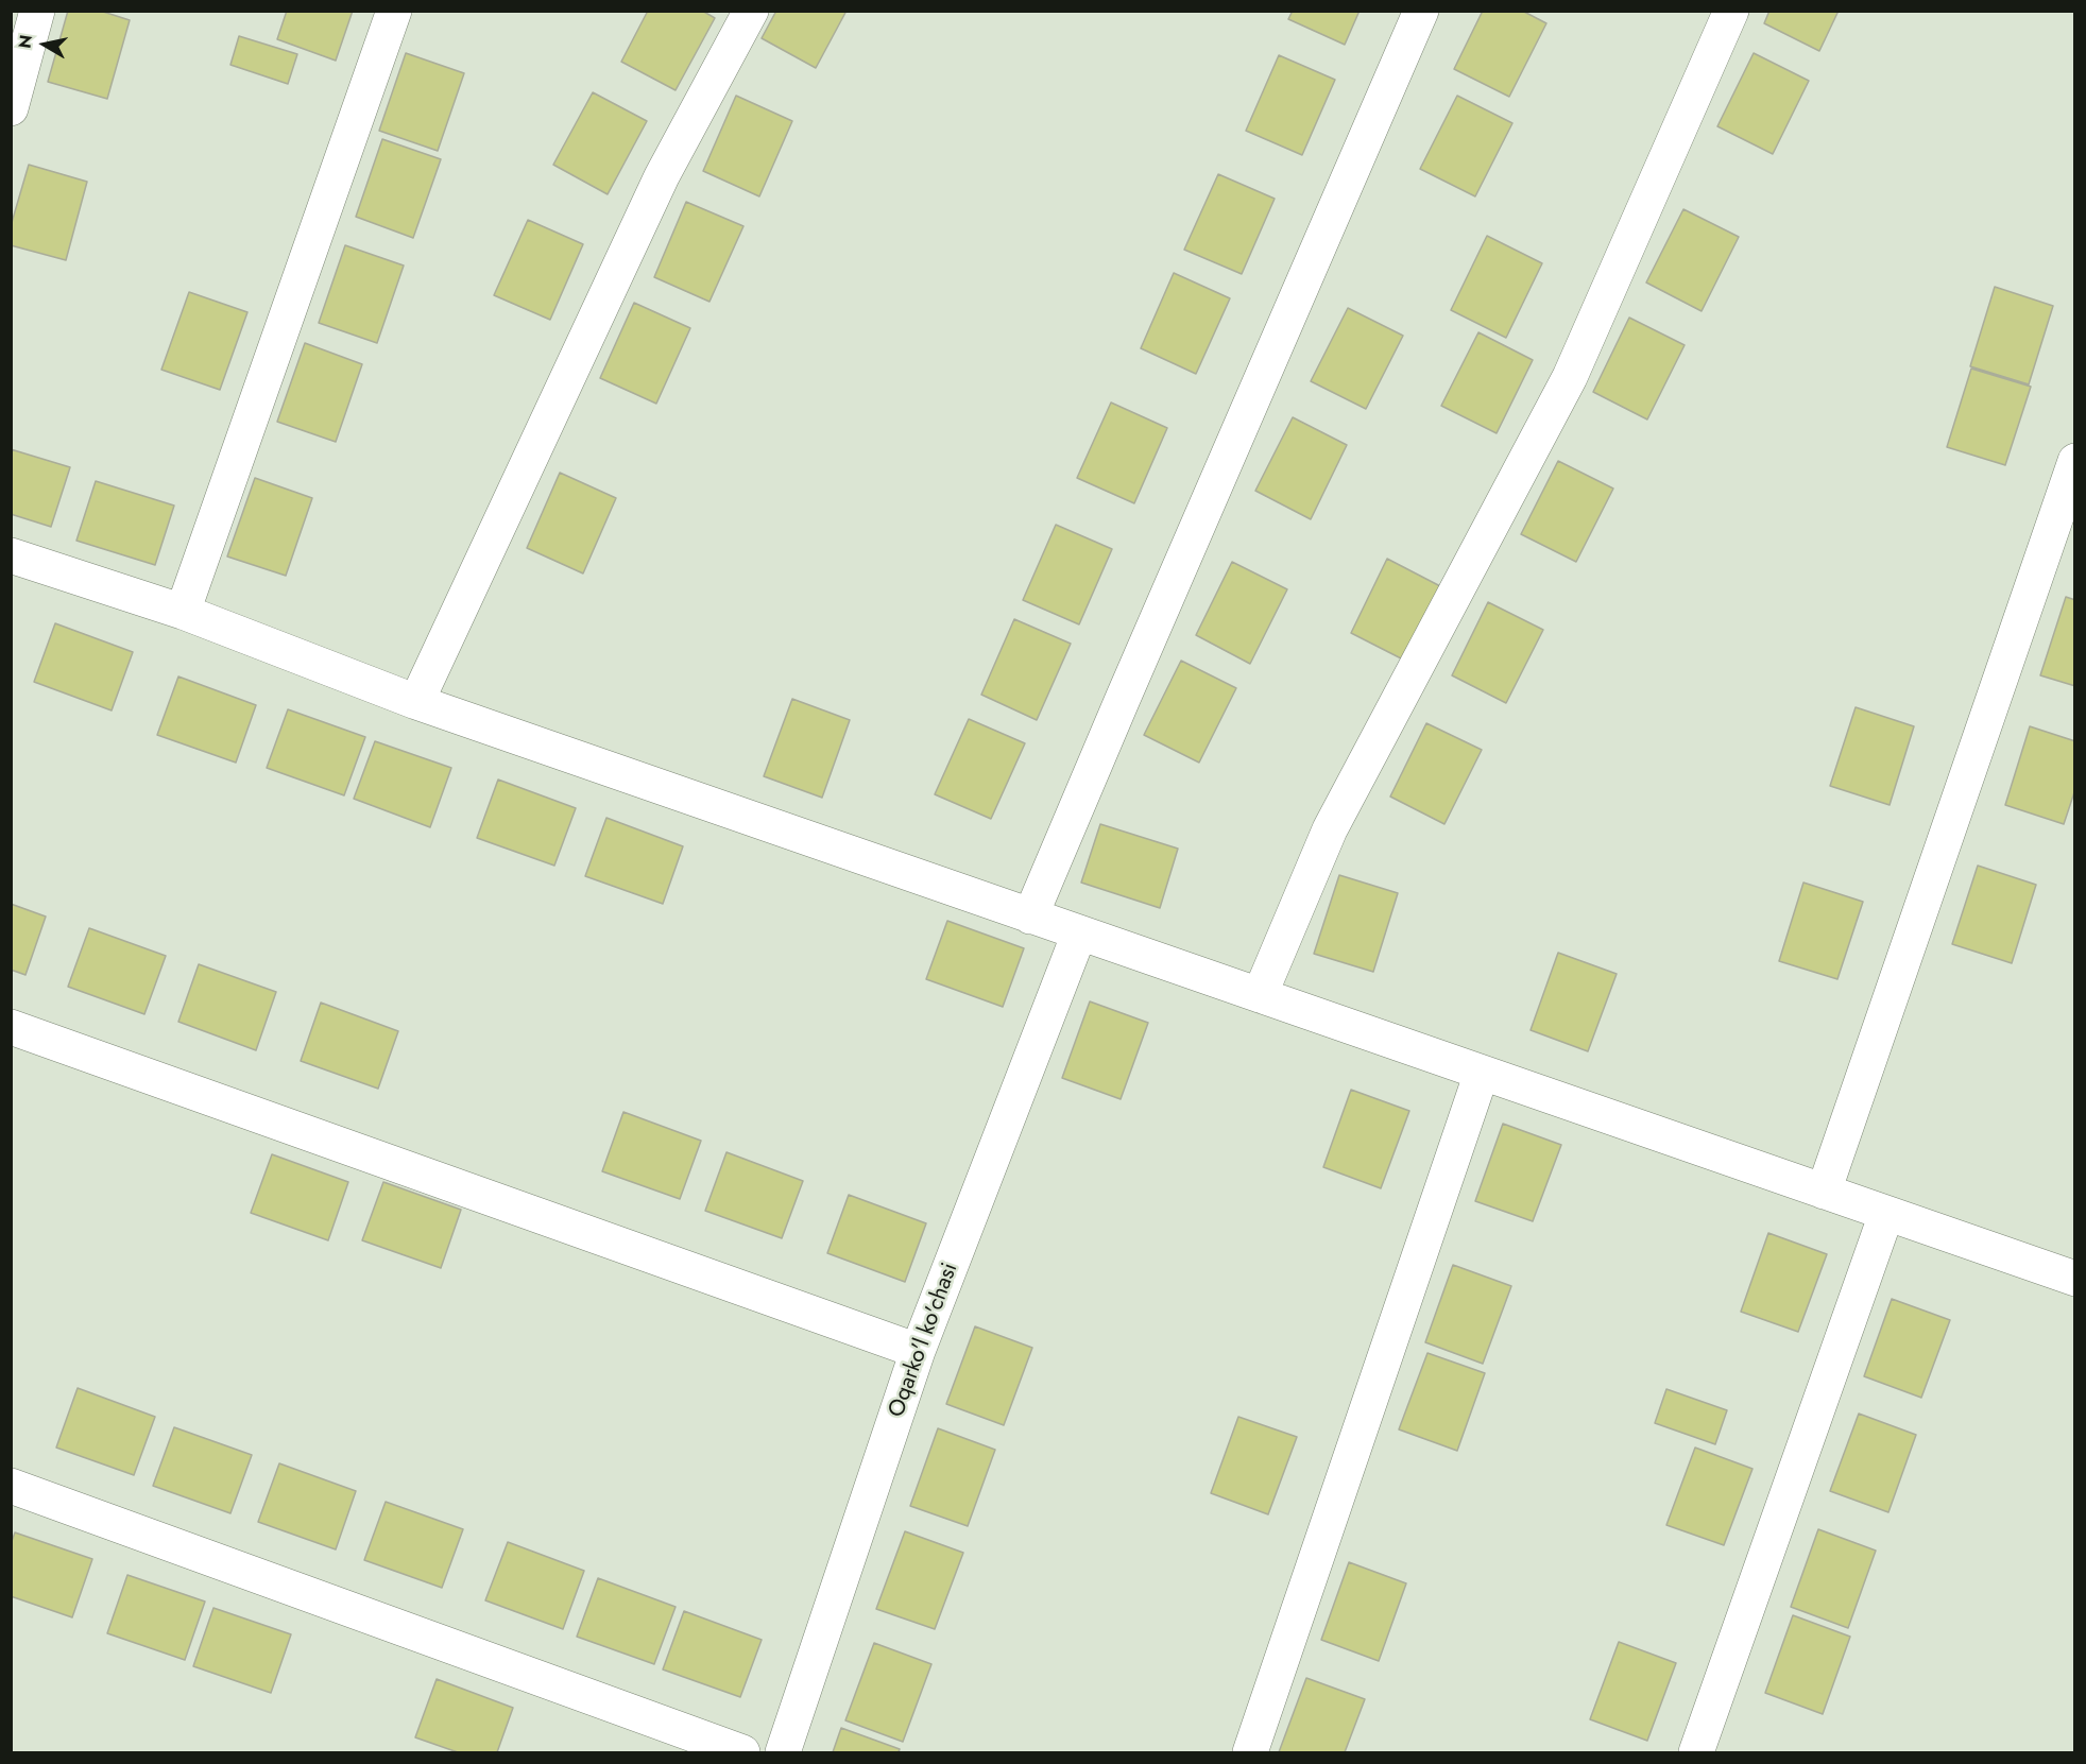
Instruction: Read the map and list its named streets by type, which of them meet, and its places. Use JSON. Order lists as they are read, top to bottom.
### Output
{
  "streets": {
    "street": ["Oqarko'l ko'chasi"]
  },
  "north": "left"
}
